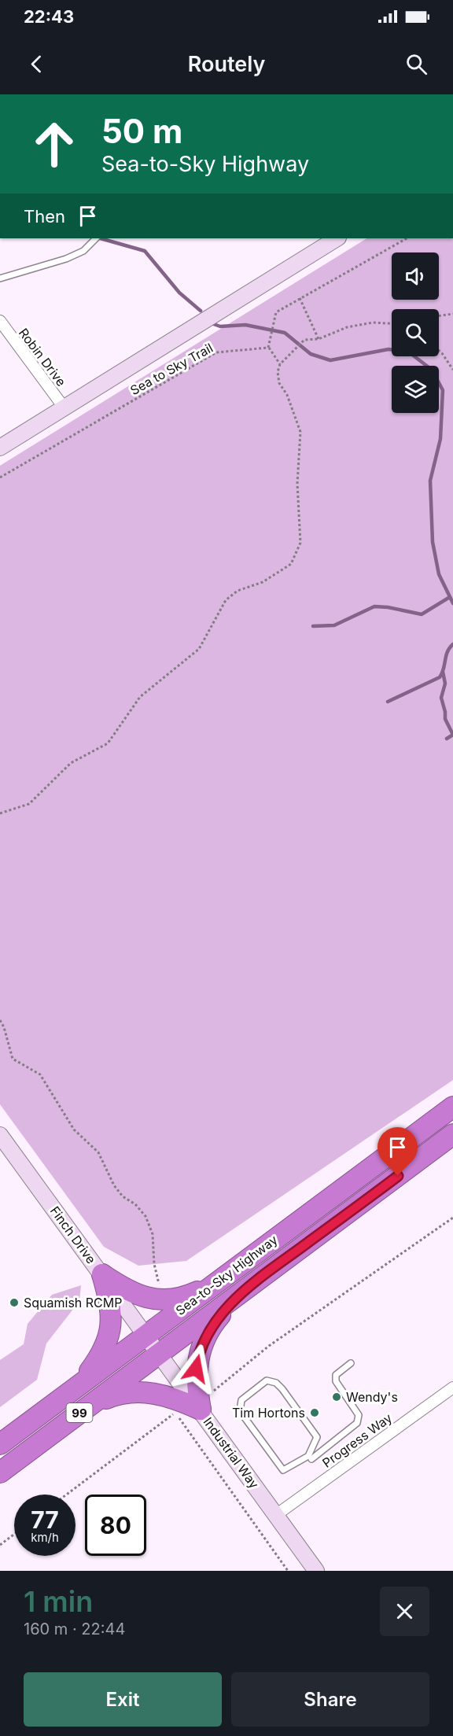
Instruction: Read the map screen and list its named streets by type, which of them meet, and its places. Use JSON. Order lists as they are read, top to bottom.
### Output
{
  "streets": {
    "highway": ["Sea-to-Sky Highway", "99"],
    "street": [
      "Robin Drive",
      "Finch Drive",
      "Progress Way",
      "Industrial Way"
    ],
    "path": ["Sea to Sky Trail"]
  },
  "crossings": [
    ["Finch Drive", "Sea-to-Sky Highway"],
    ["Finch Drive", "Industrial Way"],
    ["Sea-to-Sky Highway", "Industrial Way"],
    ["Progress Way", "Industrial Way"]
  ],
  "places": ["Squamish RCMP", "Wendy's", "Tim Hortons"],
  "page": {
    "status": "22:43",
    "header": "Routely",
    "turn": ["50 m", "Sea-to-Sky Highway"],
    "then": "Then",
    "speed": "77 km/h",
    "limit": "80",
    "heading": ["1 min", "160 m · 22:44"],
    "buttons": ["Exit", "Share"]
  }
}
